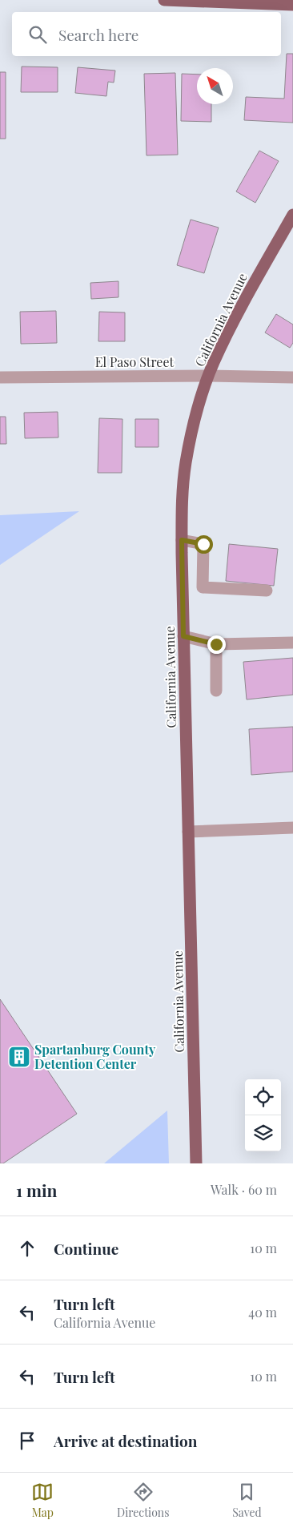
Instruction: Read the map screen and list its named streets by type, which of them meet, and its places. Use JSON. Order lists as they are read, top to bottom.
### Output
{
  "streets": {
    "main road": ["California Avenue"],
    "street": ["El Paso Street"]
  },
  "crossings": [
    ["California Avenue", "El Paso Street"]
  ],
  "places": {
    "building": ["Spartanburg County Detention Center"]
  },
  "north": "top left",
  "page": {
    "search": "Search here",
    "heading": ["1 min", "Walk · 60 m"],
    "list": [
      ["Continue", "10 m"],
      ["Turn left", "California Avenue", "40 m"],
      ["Turn left", "10 m"],
      "Arrive at destination"
    ],
    "nav": ["Map", "Directions", "Saved"]
  }
}
